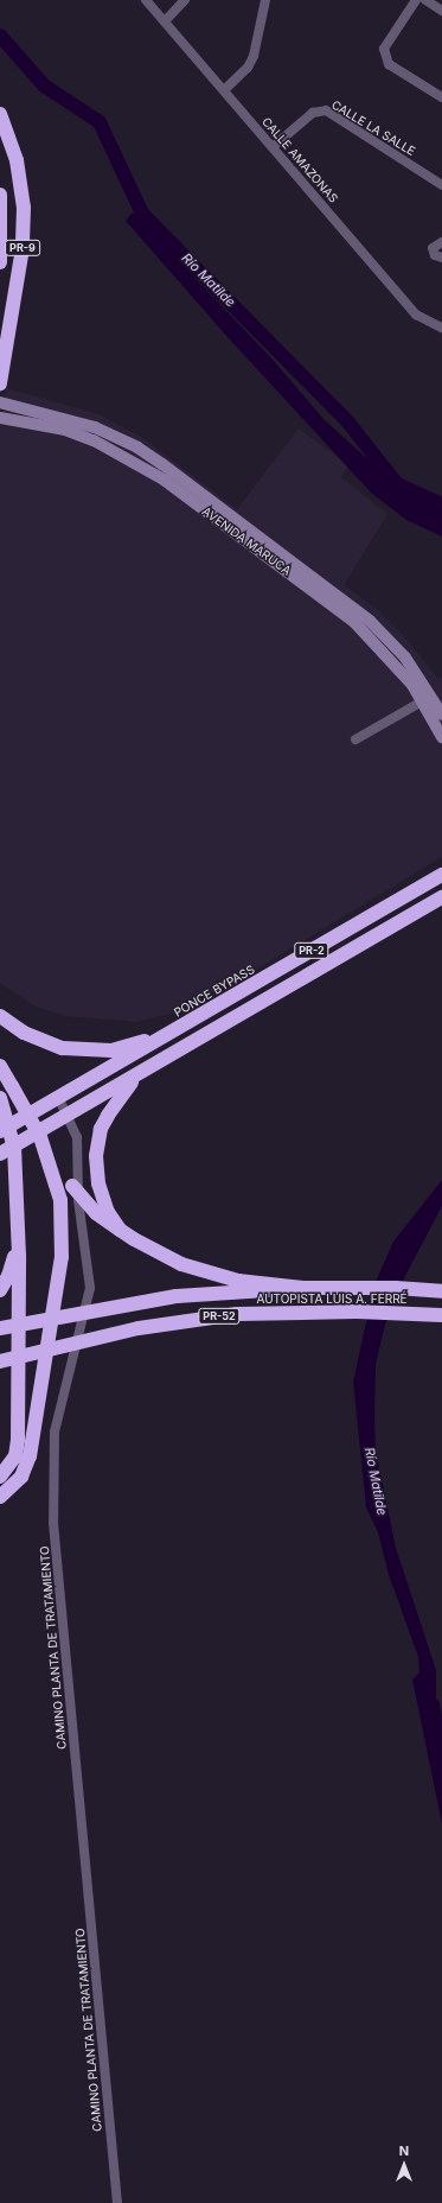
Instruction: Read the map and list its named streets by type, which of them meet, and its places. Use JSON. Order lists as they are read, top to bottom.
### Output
{
  "streets": {
    "highway": [
      "PR-9",
      "PR-2",
      "PONCE BYPASS",
      "AUTOPISTA LUIS A. FERRÉ",
      "PR-52"
    ],
    "street": [
      "CALLE LA SALLE",
      "CALLE AMAZONAS",
      "AVENIDA MARUCA",
      "CAMINO PLANTA DE TRATAMIENTO"
    ]
  },
  "crossings": [
    ["CALLE LA SALLE", "CALLE AMAZONAS"],
    ["PR-2", "CAMINO PLANTA DE TRATAMIENTO"],
    ["PONCE BYPASS", "CAMINO PLANTA DE TRATAMIENTO"]
  ],
  "water": ["Río Matilde"],
  "north": "top"
}
